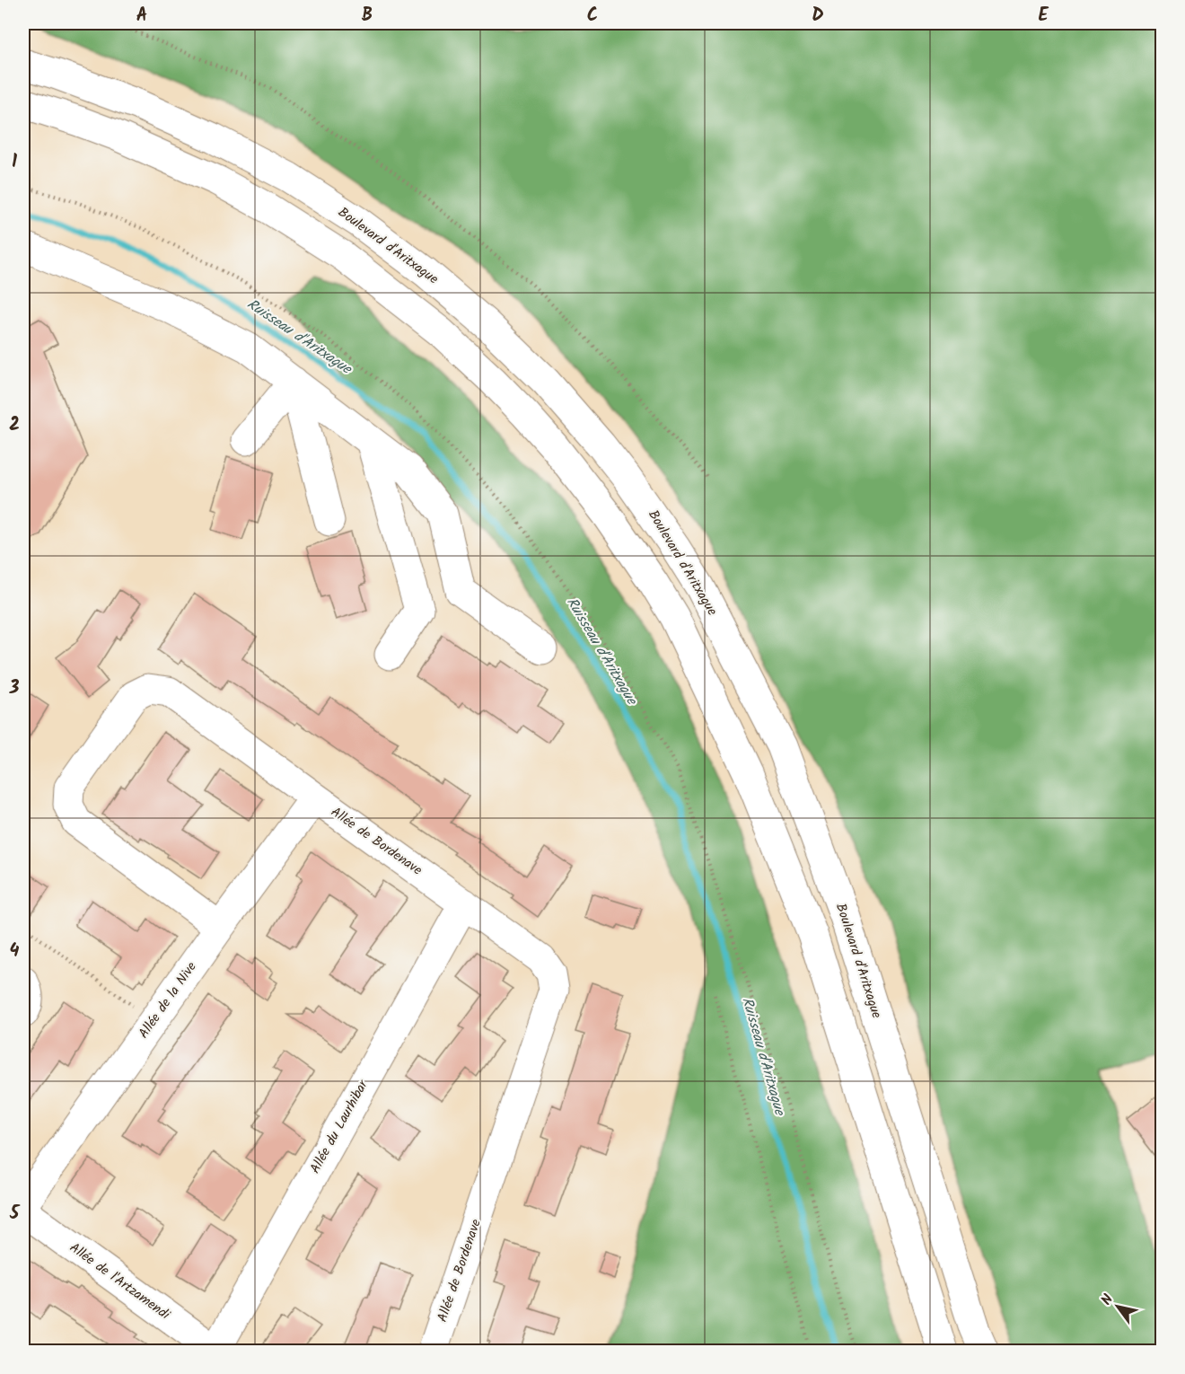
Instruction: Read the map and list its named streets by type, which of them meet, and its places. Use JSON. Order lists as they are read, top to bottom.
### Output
{
  "streets": {
    "main road": [
      "Boulevard d'Aritxague",
      "Allée de Bordenave",
      "Allée de la Nive",
      "Allée du Laurhibar",
      "Allée de l'Artzamendi"
    ]
  },
  "crossings": [
    ["Allée de Bordenave", "Allée de la Nive"],
    ["Allée de Bordenave", "Allée du Laurhibar"],
    ["Allée du Laurhibar", "Allée de l'Artzamendi"]
  ],
  "water": ["Ruisseau d'Aritxague"],
  "north": "top left",
  "grid": {
    "columns": [
      "A",
      "B",
      "C",
      "D",
      "E"
    ],
    "rows": [
      "1",
      "2",
      "3",
      "4",
      "5"
    ]
  }
}
